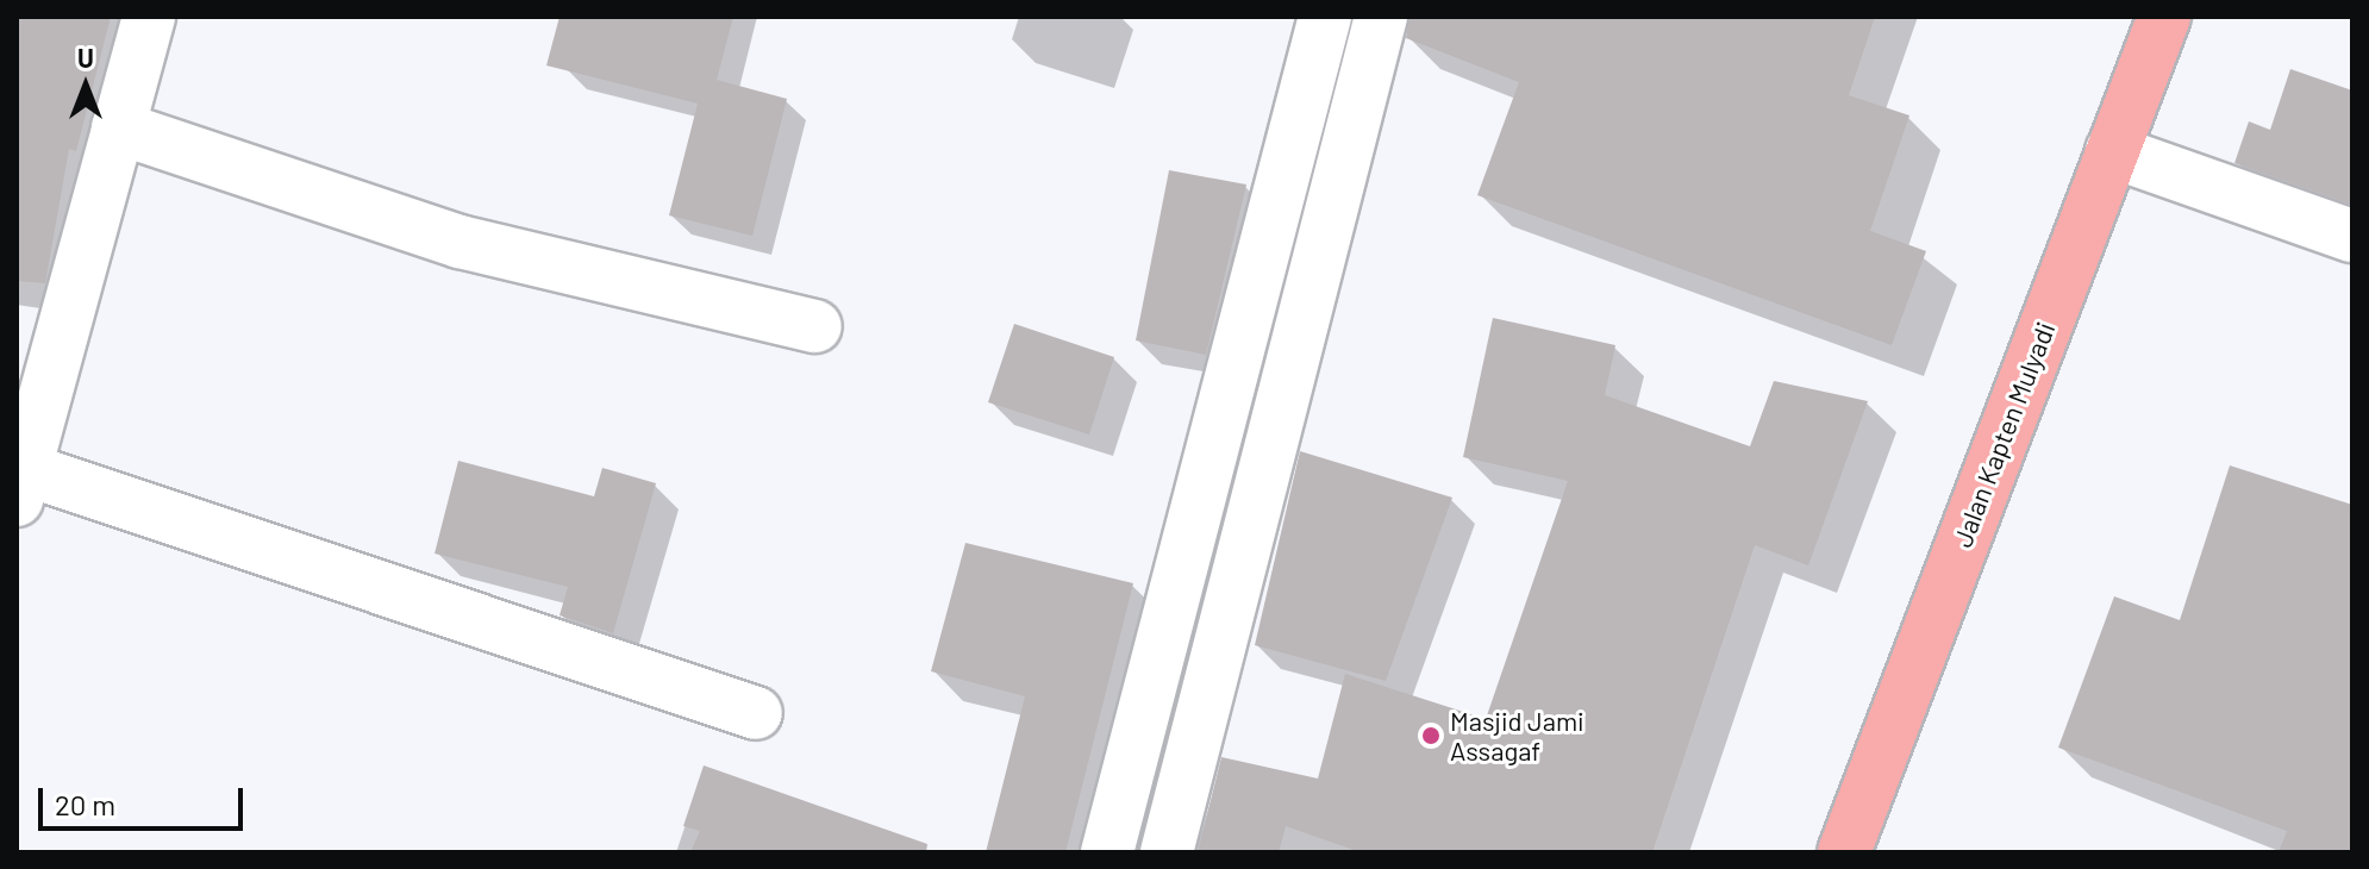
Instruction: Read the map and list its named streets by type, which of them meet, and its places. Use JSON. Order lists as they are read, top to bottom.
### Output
{
  "streets": {
    "main road": ["Jalan Kapten Mulyadi"]
  },
  "places": ["Masjid Jami Assagaf"],
  "scale_bar": "20 m",
  "north": "top"
}
